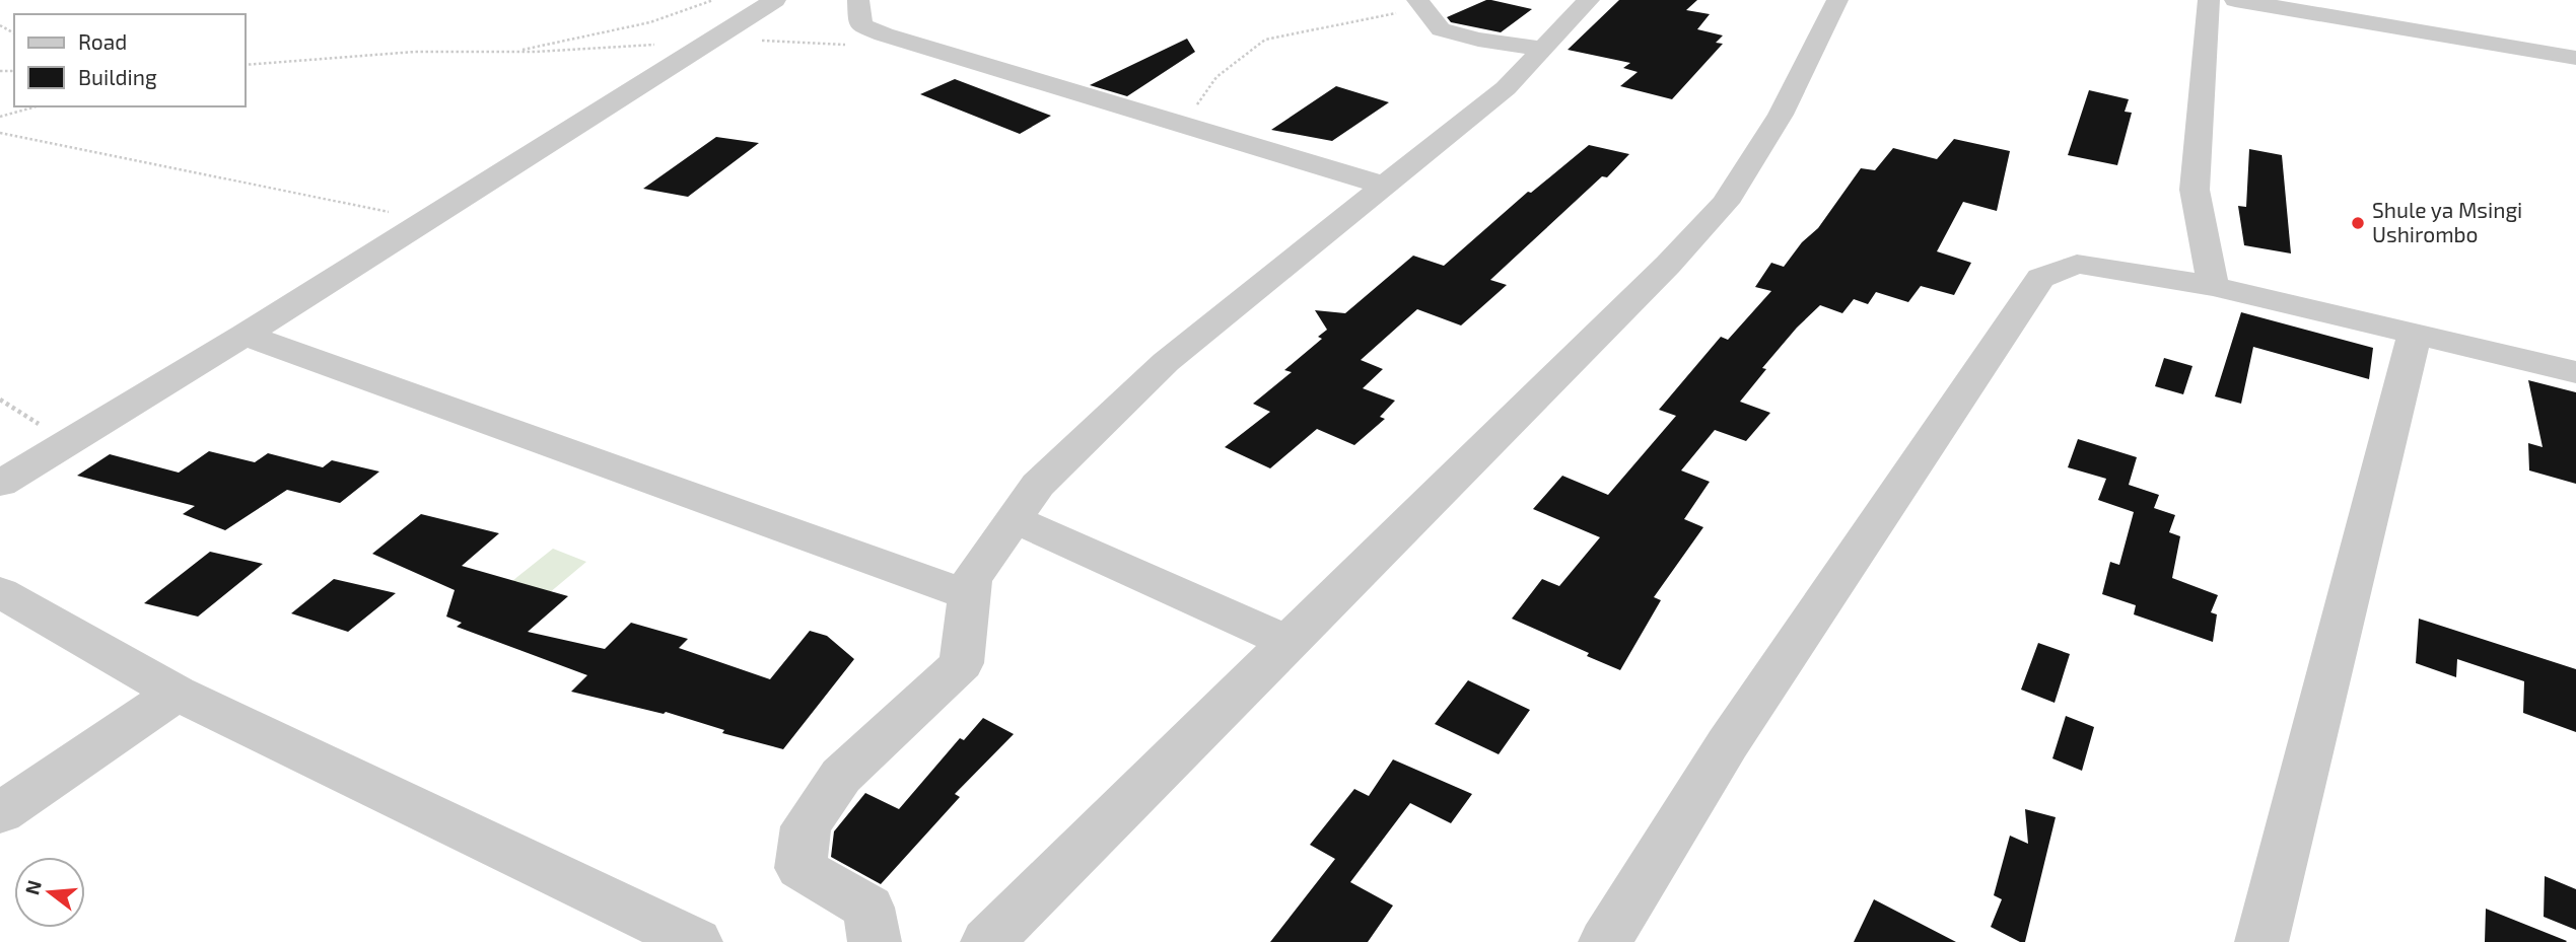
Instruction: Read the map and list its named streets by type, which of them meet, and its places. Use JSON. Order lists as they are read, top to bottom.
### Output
{
  "places": ["Shule ya Msingi Ushirombo"],
  "legend": ["Road", "Building"],
  "north": "left"
}
